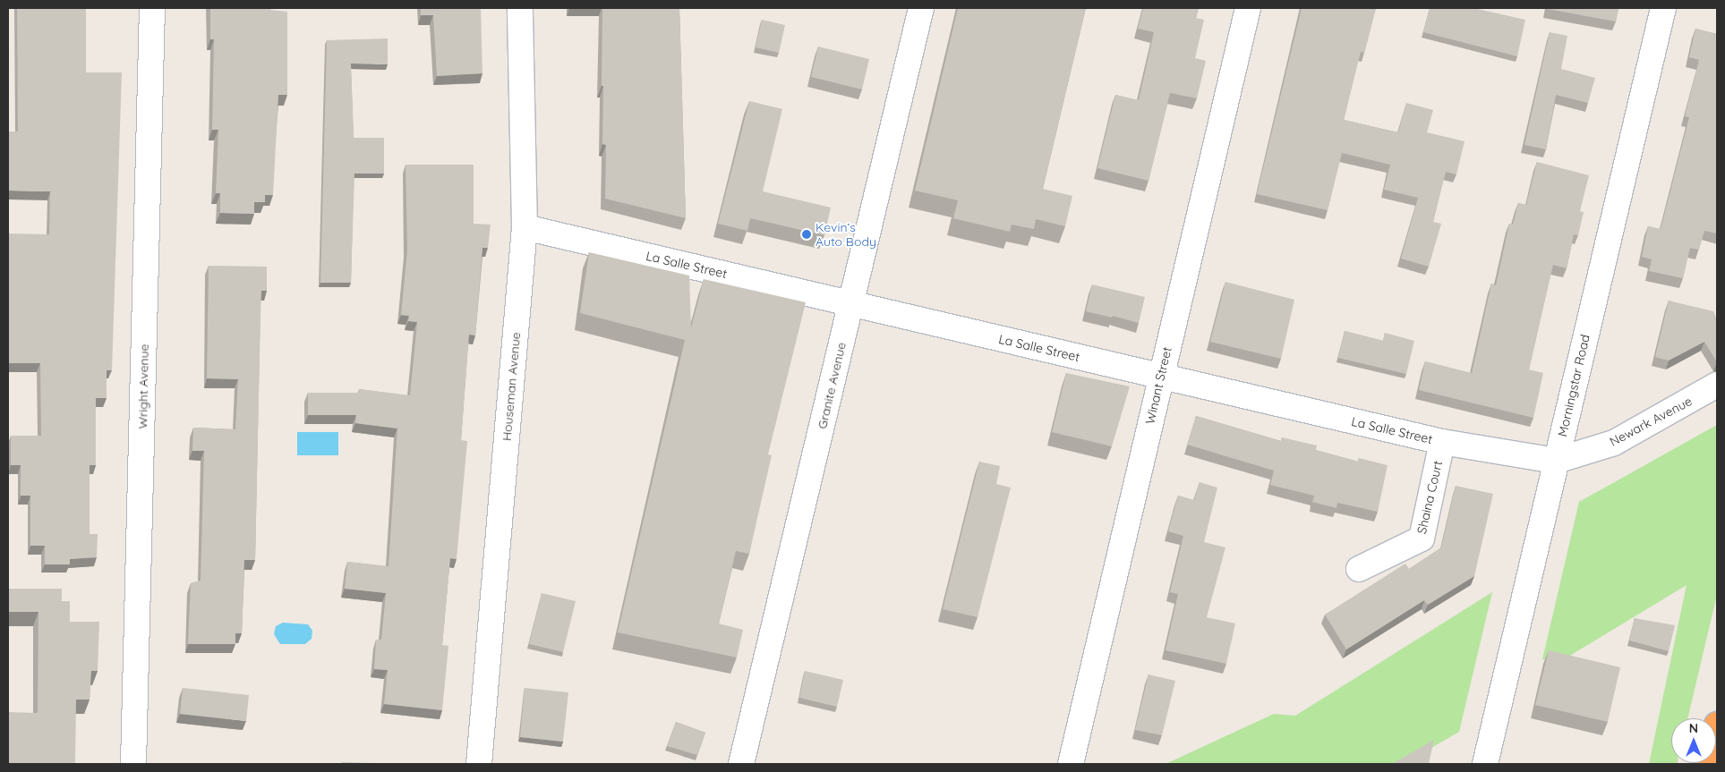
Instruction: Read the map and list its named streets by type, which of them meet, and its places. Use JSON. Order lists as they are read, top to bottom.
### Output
{
  "streets": {
    "street": [
      "La Salle Street",
      "Granite Avenue",
      "Winant Street",
      "Morningstar Road",
      "Wright Avenue",
      "Houseman Avenue",
      "Newark Avenue",
      "Shaina Court"
    ]
  },
  "crossings": [
    ["La Salle Street", "Granite Avenue"],
    ["La Salle Street", "Winant Street"],
    ["La Salle Street", "Morningstar Road"],
    ["La Salle Street", "Houseman Avenue"],
    ["La Salle Street", "Newark Avenue"],
    ["La Salle Street", "Shaina Court"],
    ["Morningstar Road", "Newark Avenue"]
  ],
  "places": ["Kevin’s Auto Body"],
  "north": "top"
}
